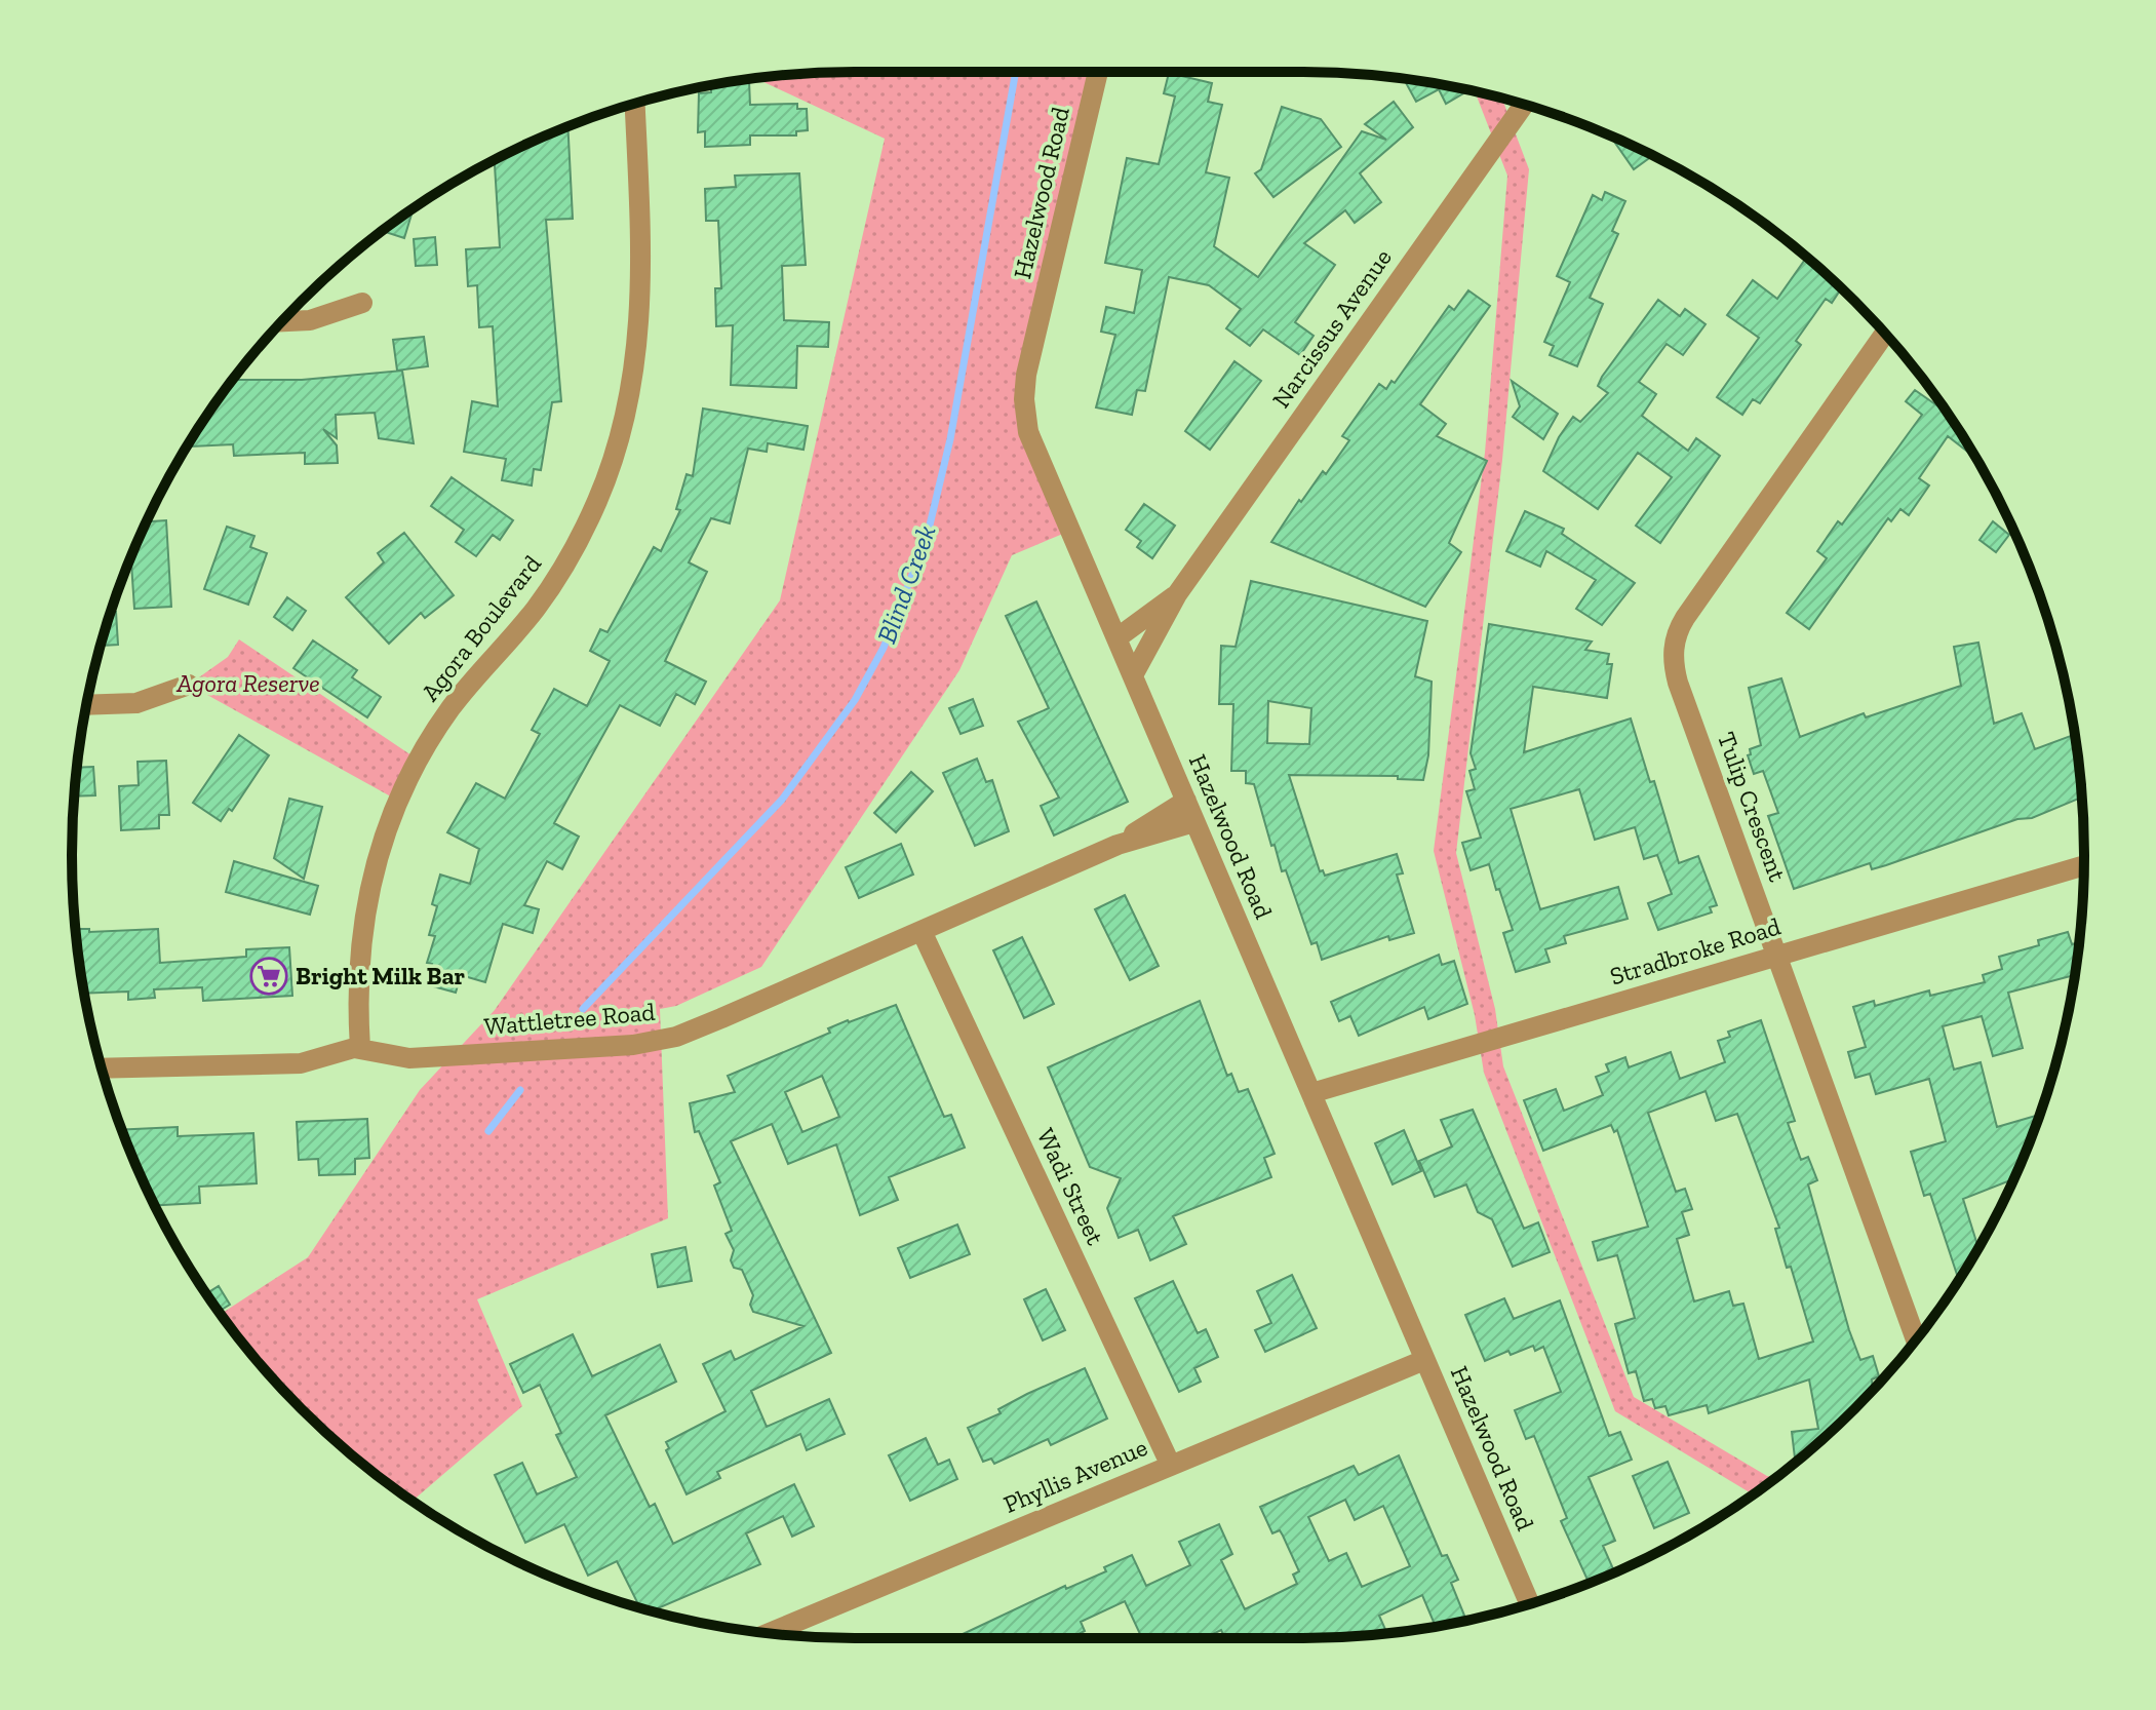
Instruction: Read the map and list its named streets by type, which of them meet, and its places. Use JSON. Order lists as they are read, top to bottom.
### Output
{
  "streets": {
    "street": [
      "Hazelwood Road",
      "Narcissus Avenue",
      "Agora Boulevard",
      "Tulip Crescent",
      "Stradbroke Road",
      "Wattletree Road",
      "Wadi Street",
      "Phyllis Avenue"
    ]
  },
  "crossings": [
    ["Hazelwood Road", "Narcissus Avenue"],
    ["Hazelwood Road", "Stradbroke Road"],
    ["Hazelwood Road", "Wattletree Road"],
    ["Hazelwood Road", "Phyllis Avenue"],
    ["Agora Boulevard", "Wattletree Road"],
    ["Tulip Crescent", "Stradbroke Road"],
    ["Wattletree Road", "Wadi Street"],
    ["Wadi Street", "Phyllis Avenue"]
  ],
  "water": ["Blind Creek"],
  "parks": ["Agora Reserve"],
  "places": {
    "supermarket": ["Bright Milk Bar"]
  }
}
